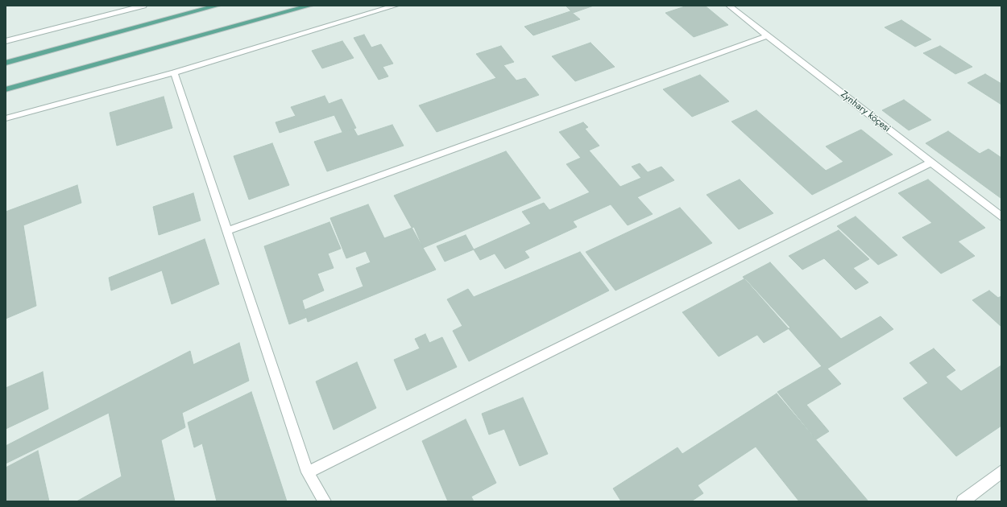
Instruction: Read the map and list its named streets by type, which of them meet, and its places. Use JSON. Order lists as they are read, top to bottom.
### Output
{
  "streets": {
    "street": ["Zynhary köçesi"]
  }
}
